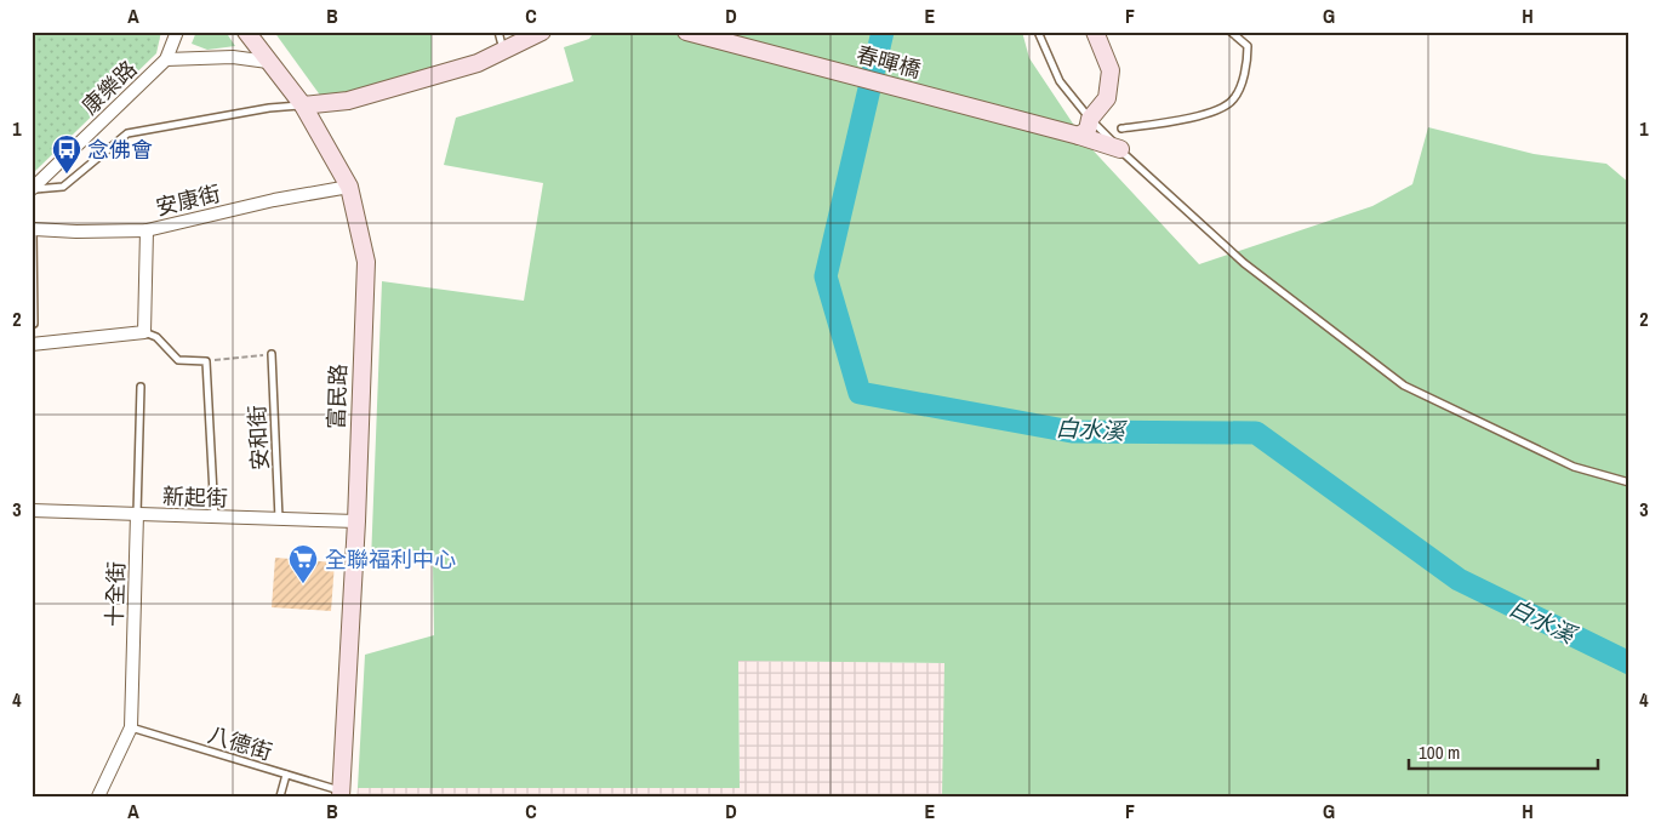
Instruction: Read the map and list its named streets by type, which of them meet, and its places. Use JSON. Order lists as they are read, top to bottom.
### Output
{
  "streets": {
    "street": [
      "春暉橋",
      "康樂路",
      "安康街",
      "富民路",
      "新起街",
      "十全街"
    ],
    "lane": ["安和街", "八德街"]
  },
  "crossings": [
    ["安康街", "富民路"],
    ["富民路", "新起街"],
    ["富民路", "八德街"],
    ["安和街", "新起街"],
    ["新起街", "十全街"],
    ["十全街", "八德街"]
  ],
  "water": ["白水溪"],
  "places": {
    "bus stop": ["念佛會"],
    "supermarket": ["全聯福利中心"]
  },
  "scale_bar": "100 m",
  "grid": {
    "columns": [
      "A",
      "B",
      "C",
      "D",
      "E",
      "F",
      "G",
      "H"
    ],
    "rows": [
      "1",
      "2",
      "3",
      "4"
    ]
  }
}
